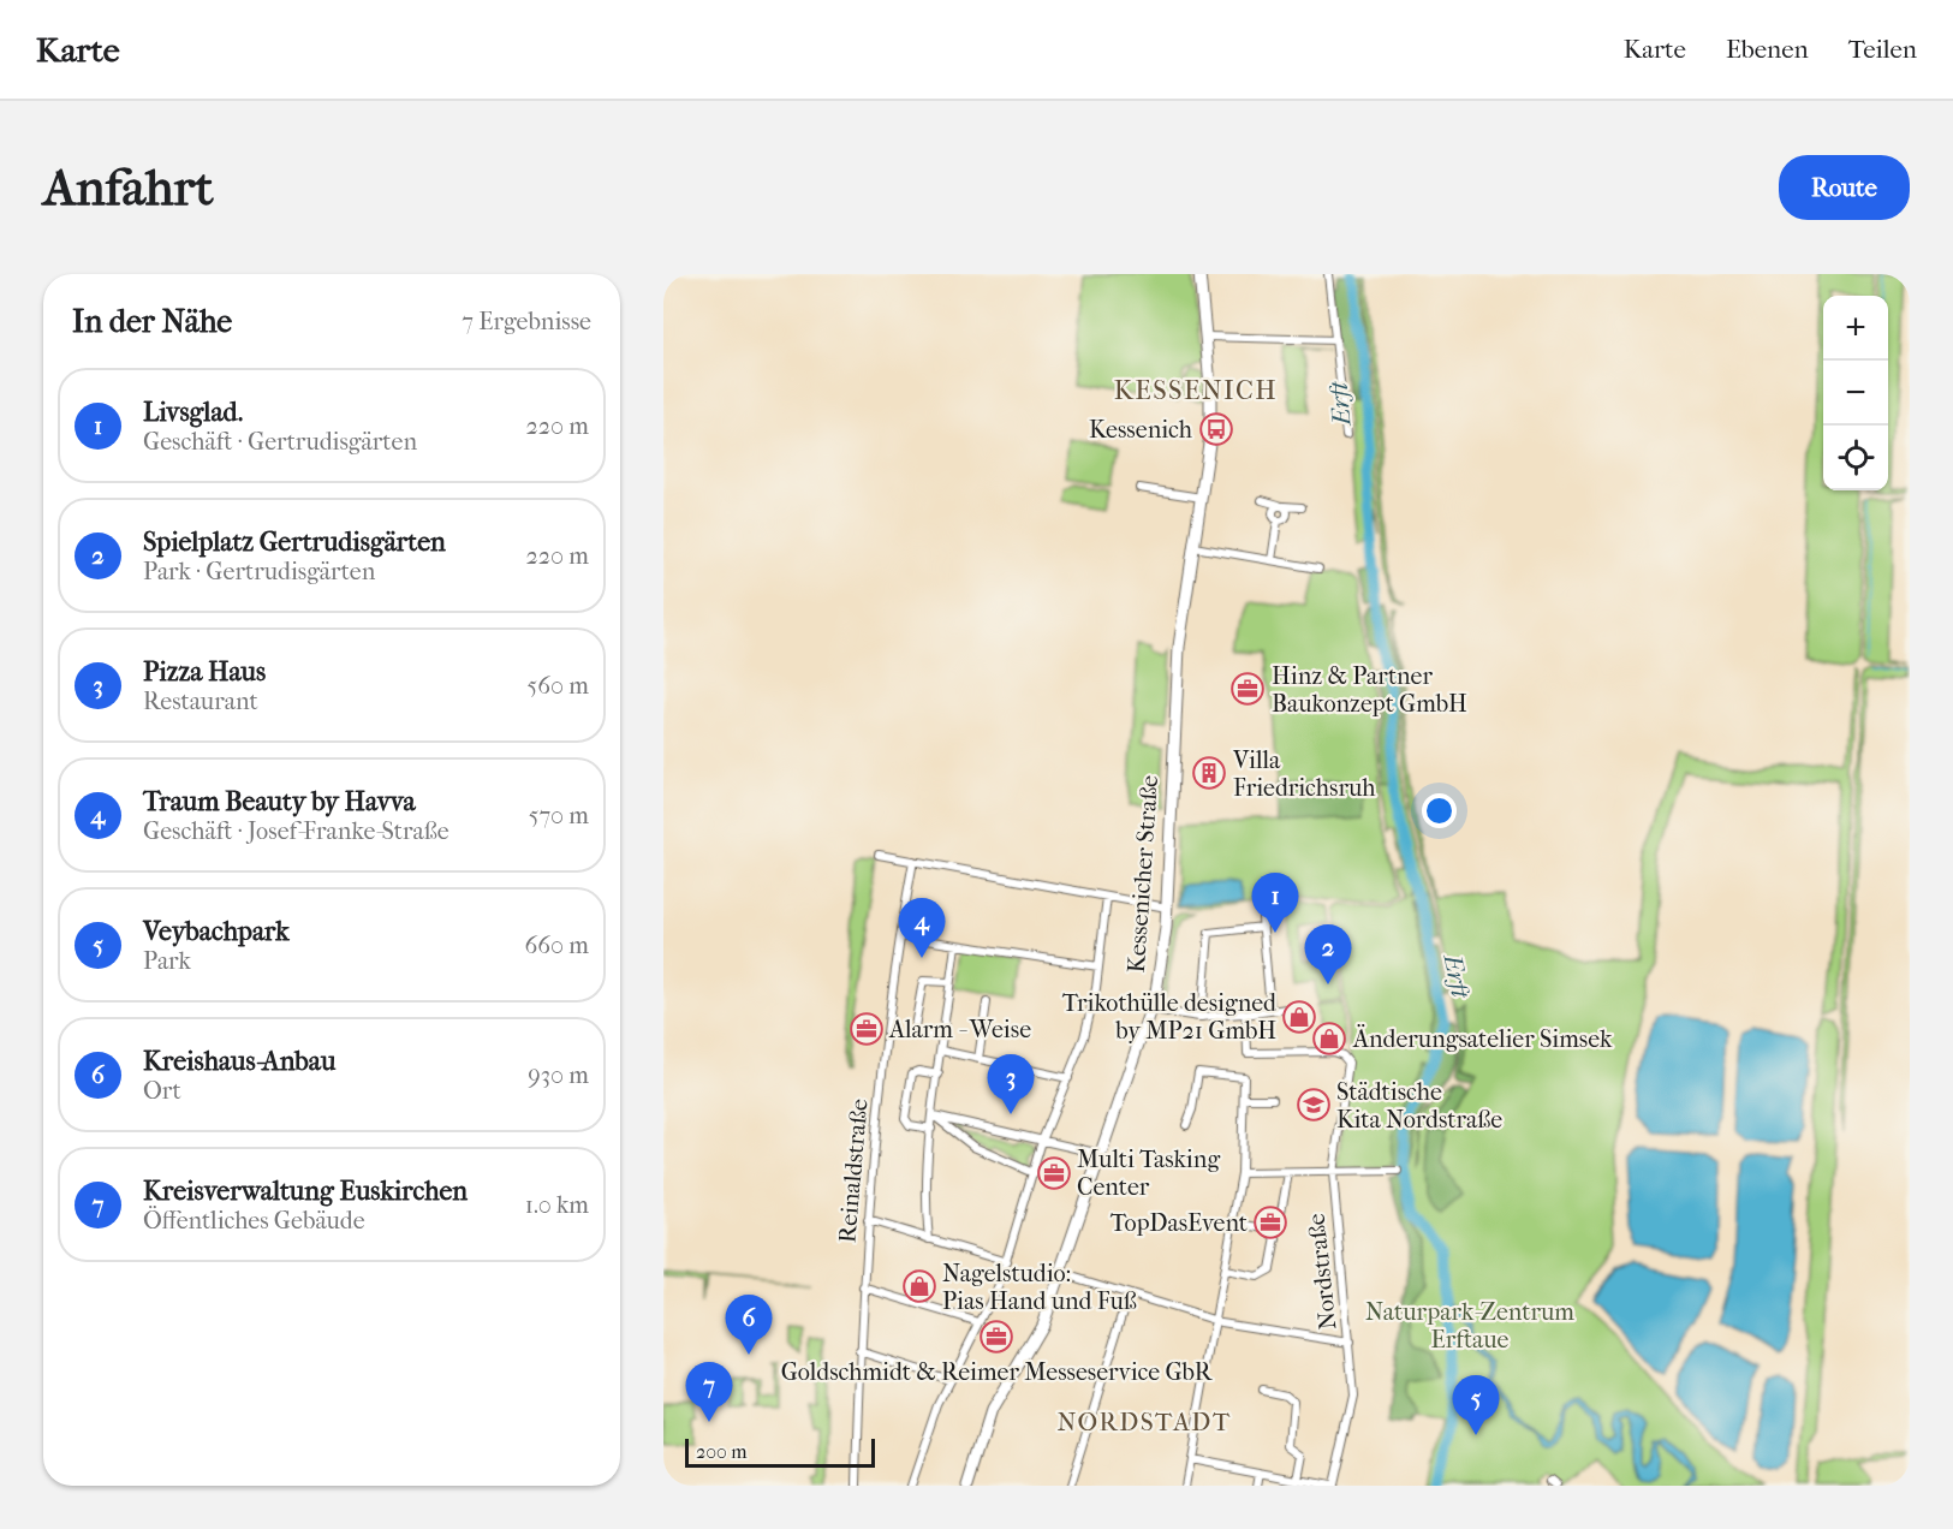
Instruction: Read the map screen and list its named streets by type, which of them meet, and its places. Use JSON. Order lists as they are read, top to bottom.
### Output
{
  "streets": {
    "main road": ["Kessenicher Straße"],
    "street": ["Reinaldstraße", "Nordstraße"]
  },
  "districts": ["KESSENICH", "NORDSTADT"],
  "water": ["Erft"],
  "parks": ["Naturpark-Zentrum Erftaue"],
  "places": {
    "bus stop": ["Kessenich"],
    "office": [
      "Hinz & Partner Baukonzept GmbH",
      "Alarm - Weise",
      "Multi Tasking Center",
      "TopDasEvent",
      "Goldschmidt & Reimer Messeservice GbR"
    ],
    "building": ["Villa Friedrichsruh"],
    "shop": ["Trikothülle designed by MP21 GmbH", "Änderungsatelier Simsek", "Nagelstudio: Pias Hand und Fuß"],
    "school or university": ["Städtische Kita Nordstraße"]
  },
  "scale_bar": "200 m",
  "page": {
    "header": "Karte",
    "nav": ["Karte", "Ebenen", "Teilen"],
    "buttons": "Route",
    "title": "Anfahrt",
    "heading": ["In der Nähe", "7 Ergebnisse"],
    "map_buttons": ["+", "−"],
    "list": [
      {
        "mark": "1",
        "name": "Livsglad.",
        "note": "Geschäft · Gertrudisgärten",
        "value": "220 m"
      },
      {
        "mark": "2",
        "name": "Spielplatz Gertrudisgärten",
        "note": "Park · Gertrudisgärten",
        "value": "220 m"
      },
      {
        "mark": "3",
        "name": "Pizza Haus",
        "note": "Restaurant",
        "value": "560 m"
      },
      {
        "mark": "4",
        "name": "Traum Beauty by Havva",
        "note": "Geschäft · Josef-Franke-Straße",
        "value": "570 m"
      },
      {
        "mark": "5",
        "name": "Veybachpark",
        "note": "Park",
        "value": "660 m"
      },
      {
        "mark": "6",
        "name": "Kreishaus-Anbau",
        "note": "Ort",
        "value": "930 m"
      },
      {
        "mark": "7",
        "name": "Kreisverwaltung Euskirchen",
        "note": "Öffentliches Gebäude",
        "value": "1.0 km"
      }
    ],
    "pins": [
      "1",
      "4",
      "2",
      "3",
      "6",
      "7",
      "5"
    ],
    "scale": "200 m"
  }
}
